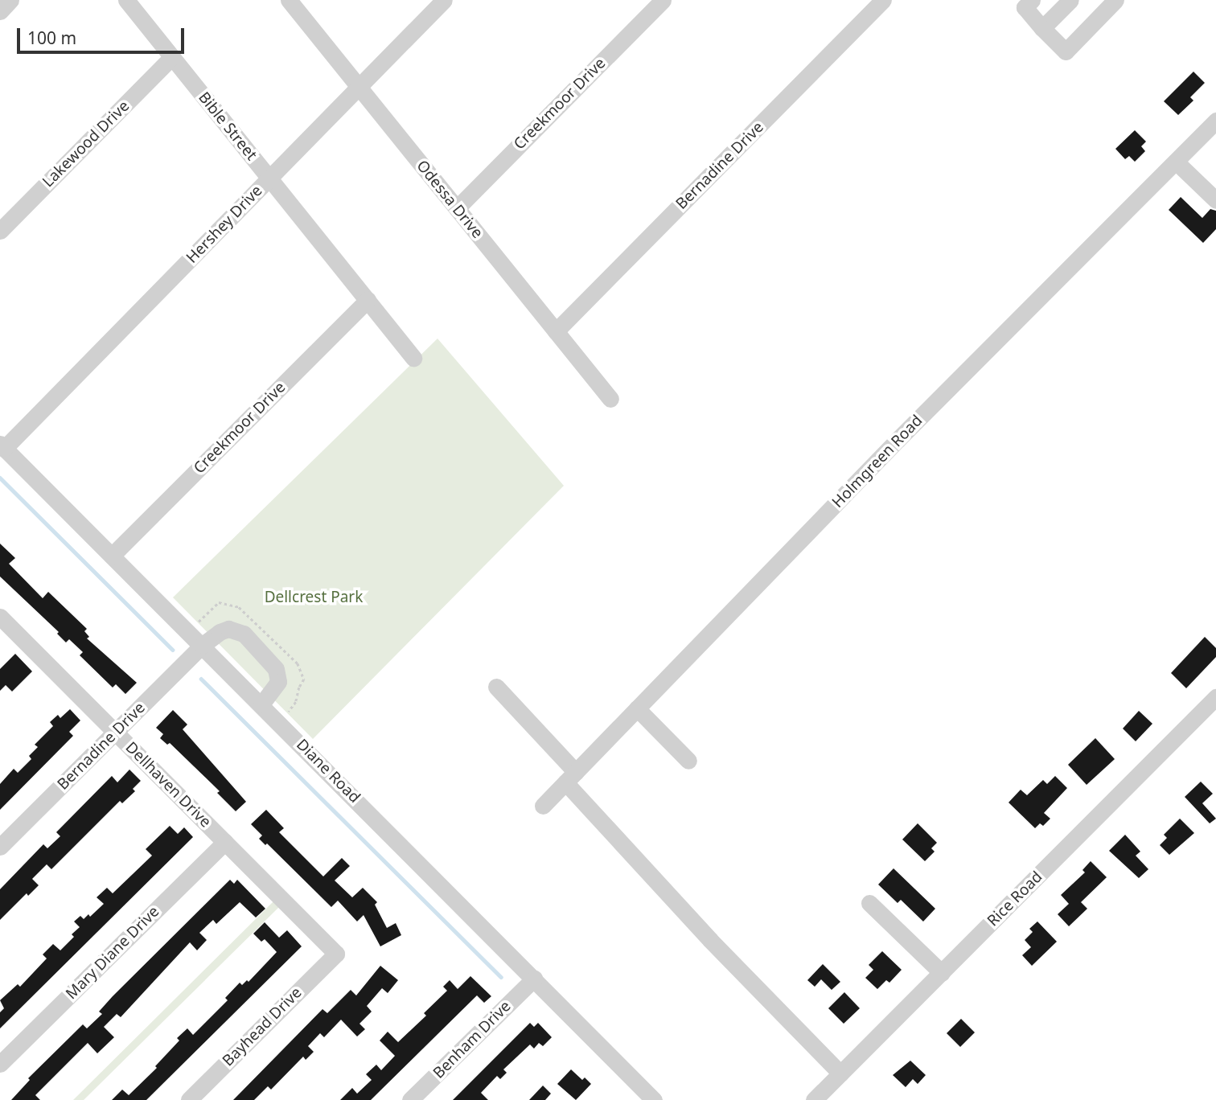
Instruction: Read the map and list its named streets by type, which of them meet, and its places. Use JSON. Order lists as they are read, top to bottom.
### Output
{
  "streets": {
    "street": [
      "Creekmoor Drive",
      "Bible Street",
      "Lakewood Drive",
      "Bernadine Drive",
      "Odessa Drive",
      "Hershey Drive",
      "Holmgreen Road",
      "Diane Road",
      "Dellhaven Drive",
      "Rice Road",
      "Mary Diane Drive",
      "Bayhead Drive",
      "Benham Drive"
    ]
  },
  "crossings": [
    ["Creekmoor Drive", "Bible Street"],
    ["Creekmoor Drive", "Odessa Drive"],
    ["Creekmoor Drive", "Diane Road"],
    ["Bible Street", "Lakewood Drive"],
    ["Bible Street", "Hershey Drive"],
    ["Bernadine Drive", "Odessa Drive"],
    ["Bernadine Drive", "Diane Road"],
    ["Bernadine Drive", "Dellhaven Drive"],
    ["Odessa Drive", "Hershey Drive"],
    ["Hershey Drive", "Diane Road"],
    ["Diane Road", "Benham Drive"],
    ["Dellhaven Drive", "Mary Diane Drive"],
    ["Dellhaven Drive", "Bayhead Drive"]
  ],
  "parks": ["Dellcrest Park"],
  "scale_bar": "100 m"
}
